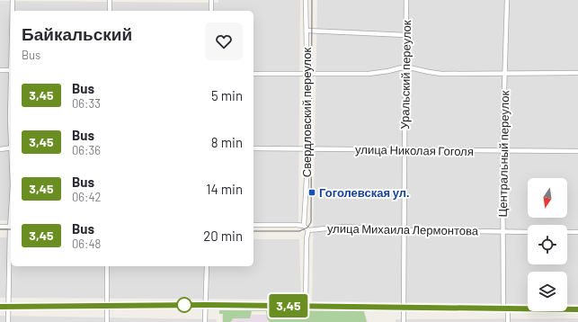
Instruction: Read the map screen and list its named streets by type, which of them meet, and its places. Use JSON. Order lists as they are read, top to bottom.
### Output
{
  "streets": {
    "street": [
      "Уральский переулок",
      "Свердловский переулок",
      "улица Николая Гоголя",
      "Центральный переулок",
      "улица Михаила Лермонтова"
    ]
  },
  "crossings": [
    ["Уральский переулок", "улица Николая Гоголя"],
    ["Уральский переулок", "улица Михаила Лермонтова"],
    ["Свердловский переулок", "улица Николая Гоголя"],
    ["улица Николая Гоголя", "Центральный переулок"],
    ["Центральный переулок", "улица Михаила Лермонтова"]
  ],
  "places": {
    "transit": ["Гоголевская ул."]
  },
  "lines": ["bus line 3,45"],
  "north": "bottom",
  "page": {
    "on_map": "3,45",
    "heading": ["Байкальский", "Bus"],
    "list": [
      {
        "mark": "3,45",
        "name": "Bus",
        "note": "06:33",
        "value": "5 min"
      },
      {
        "mark": "3,45",
        "name": "Bus",
        "note": "06:36",
        "value": "8 min"
      },
      {
        "mark": "3,45",
        "name": "Bus",
        "note": "06:42",
        "value": "14 min"
      },
      {
        "mark": "3,45",
        "name": "Bus",
        "note": "06:48",
        "value": "20 min"
      }
    ]
  }
}
